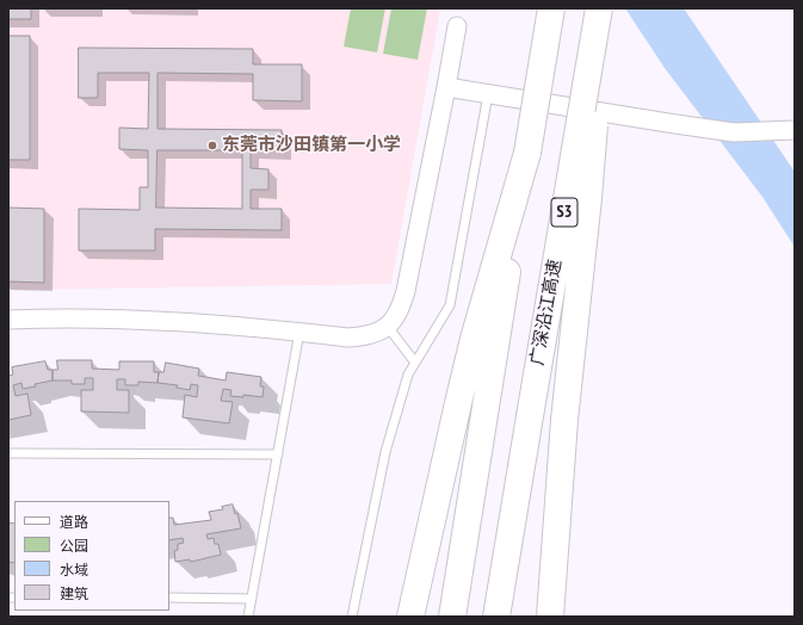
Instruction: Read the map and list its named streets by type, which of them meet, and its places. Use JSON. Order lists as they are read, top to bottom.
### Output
{
  "streets": {
    "highway": ["S3", "广深沿江高速"]
  },
  "places": ["东莞市沙田镇第一小学"],
  "legend": [
    "道路",
    "公园",
    "水域",
    "建筑"
  ]
}
